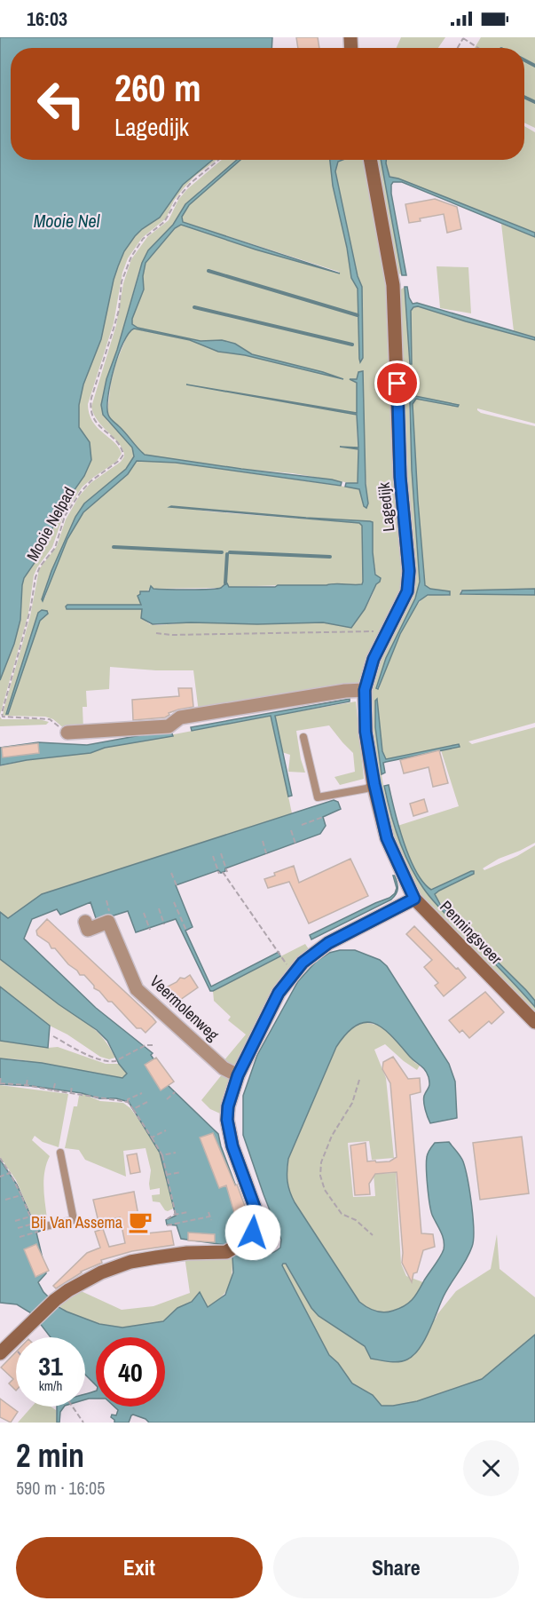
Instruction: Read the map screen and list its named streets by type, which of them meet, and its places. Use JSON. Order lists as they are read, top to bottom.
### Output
{
  "streets": {
    "street": ["Lagedijk", "Penningsveer", "Veermolenweg"],
    "path": ["Mooie Nelpad"]
  },
  "crossings": [
    ["Lagedijk", "Penningsveer"]
  ],
  "water": ["Mooie Nel"],
  "places": {
    "cafe": ["Bij Van Assema"]
  },
  "page": {
    "status": "16:03",
    "turn": ["260 m", "Lagedijk"],
    "speed": "31 km/h",
    "limit": "40",
    "heading": ["2 min", "590 m · 16:05"],
    "buttons": ["Exit", "Share"]
  }
}
